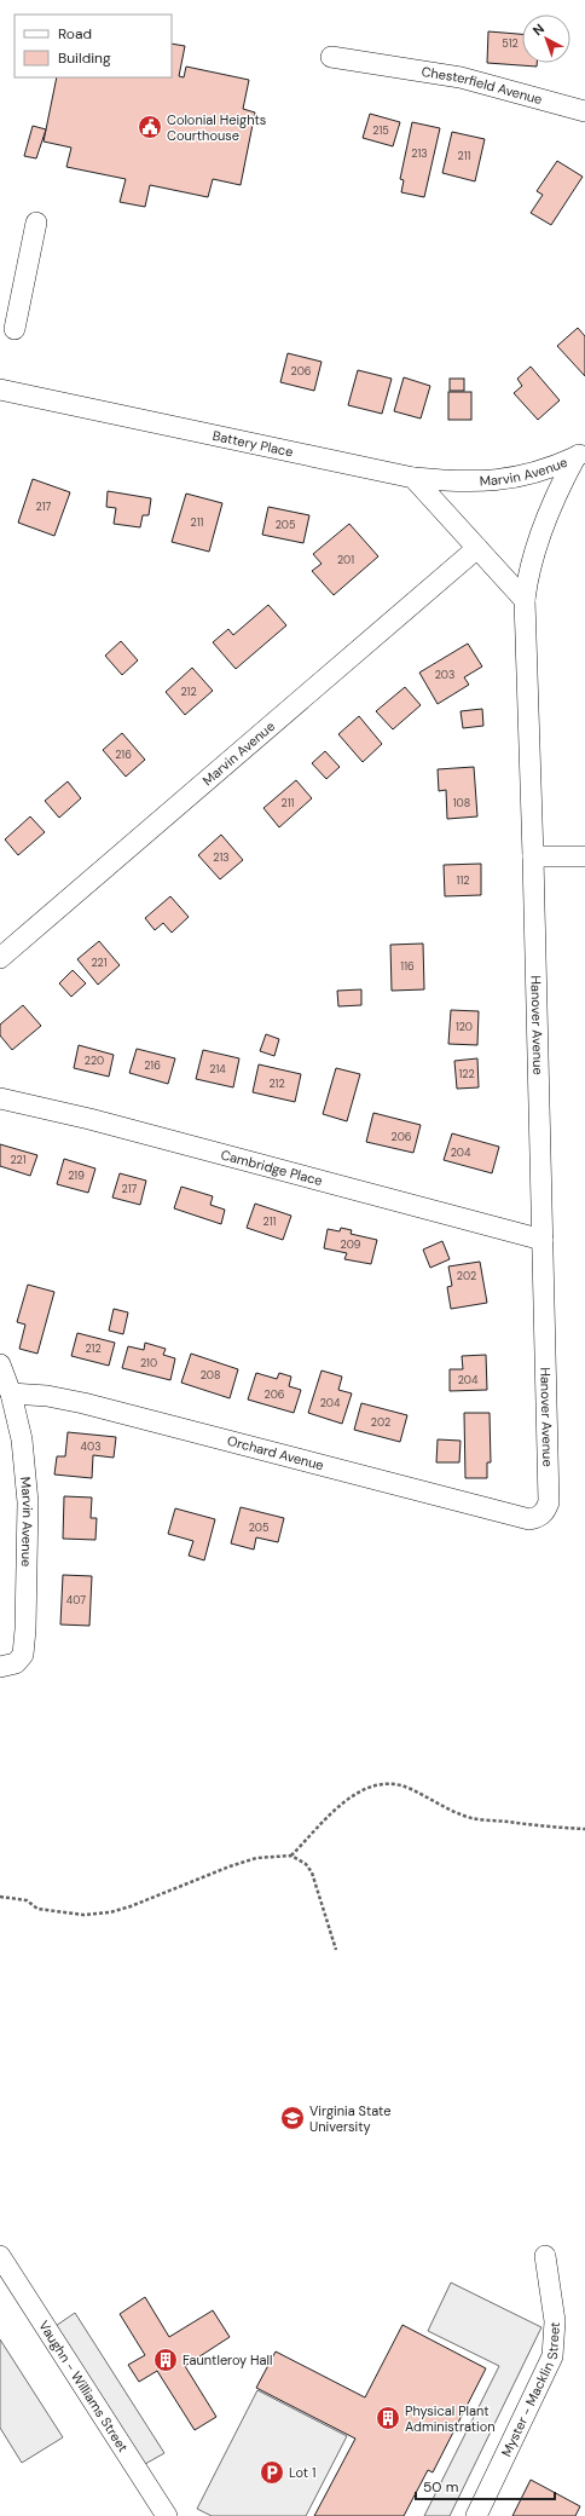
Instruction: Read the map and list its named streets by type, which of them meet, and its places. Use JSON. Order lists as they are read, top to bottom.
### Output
{
  "streets": {
    "street": [
      "Chesterfield Avenue",
      "Battery Place",
      "Marvin Avenue",
      "Hanover Avenue",
      "Cambridge Place",
      "Orchard Avenue",
      "Vaughn - Williams Street",
      "Myster - Macklin Street"
    ]
  },
  "crossings": [
    ["Battery Place", "Marvin Avenue"],
    ["Marvin Avenue", "Hanover Avenue"],
    ["Marvin Avenue", "Orchard Avenue"],
    ["Hanover Avenue", "Cambridge Place"],
    ["Hanover Avenue", "Orchard Avenue"]
  ],
  "places": {
    "public building": ["Colonial Heights Courthouse"],
    "school or university": ["Virginia State University"],
    "building": ["Fauntleroy Hall", "Physical Plant Administration"],
    "parking": ["Lot 1"]
  },
  "house_numbers": [
    "512",
    "215",
    "213",
    "211",
    "206",
    "217",
    "211",
    "205",
    "201",
    "203",
    "212",
    "216",
    "211",
    "108",
    "213",
    "112",
    "221",
    "116",
    "120",
    "220",
    "216",
    "214",
    "122",
    "212",
    "206",
    "204",
    "221",
    "219",
    "217",
    "211",
    "209",
    "202",
    "212",
    "210",
    "208",
    "204",
    "206",
    "204",
    "202",
    "403",
    "205",
    "407"
  ],
  "legend": ["Road", "Building"],
  "scale_bar": "50 m",
  "north": "top left"
}
